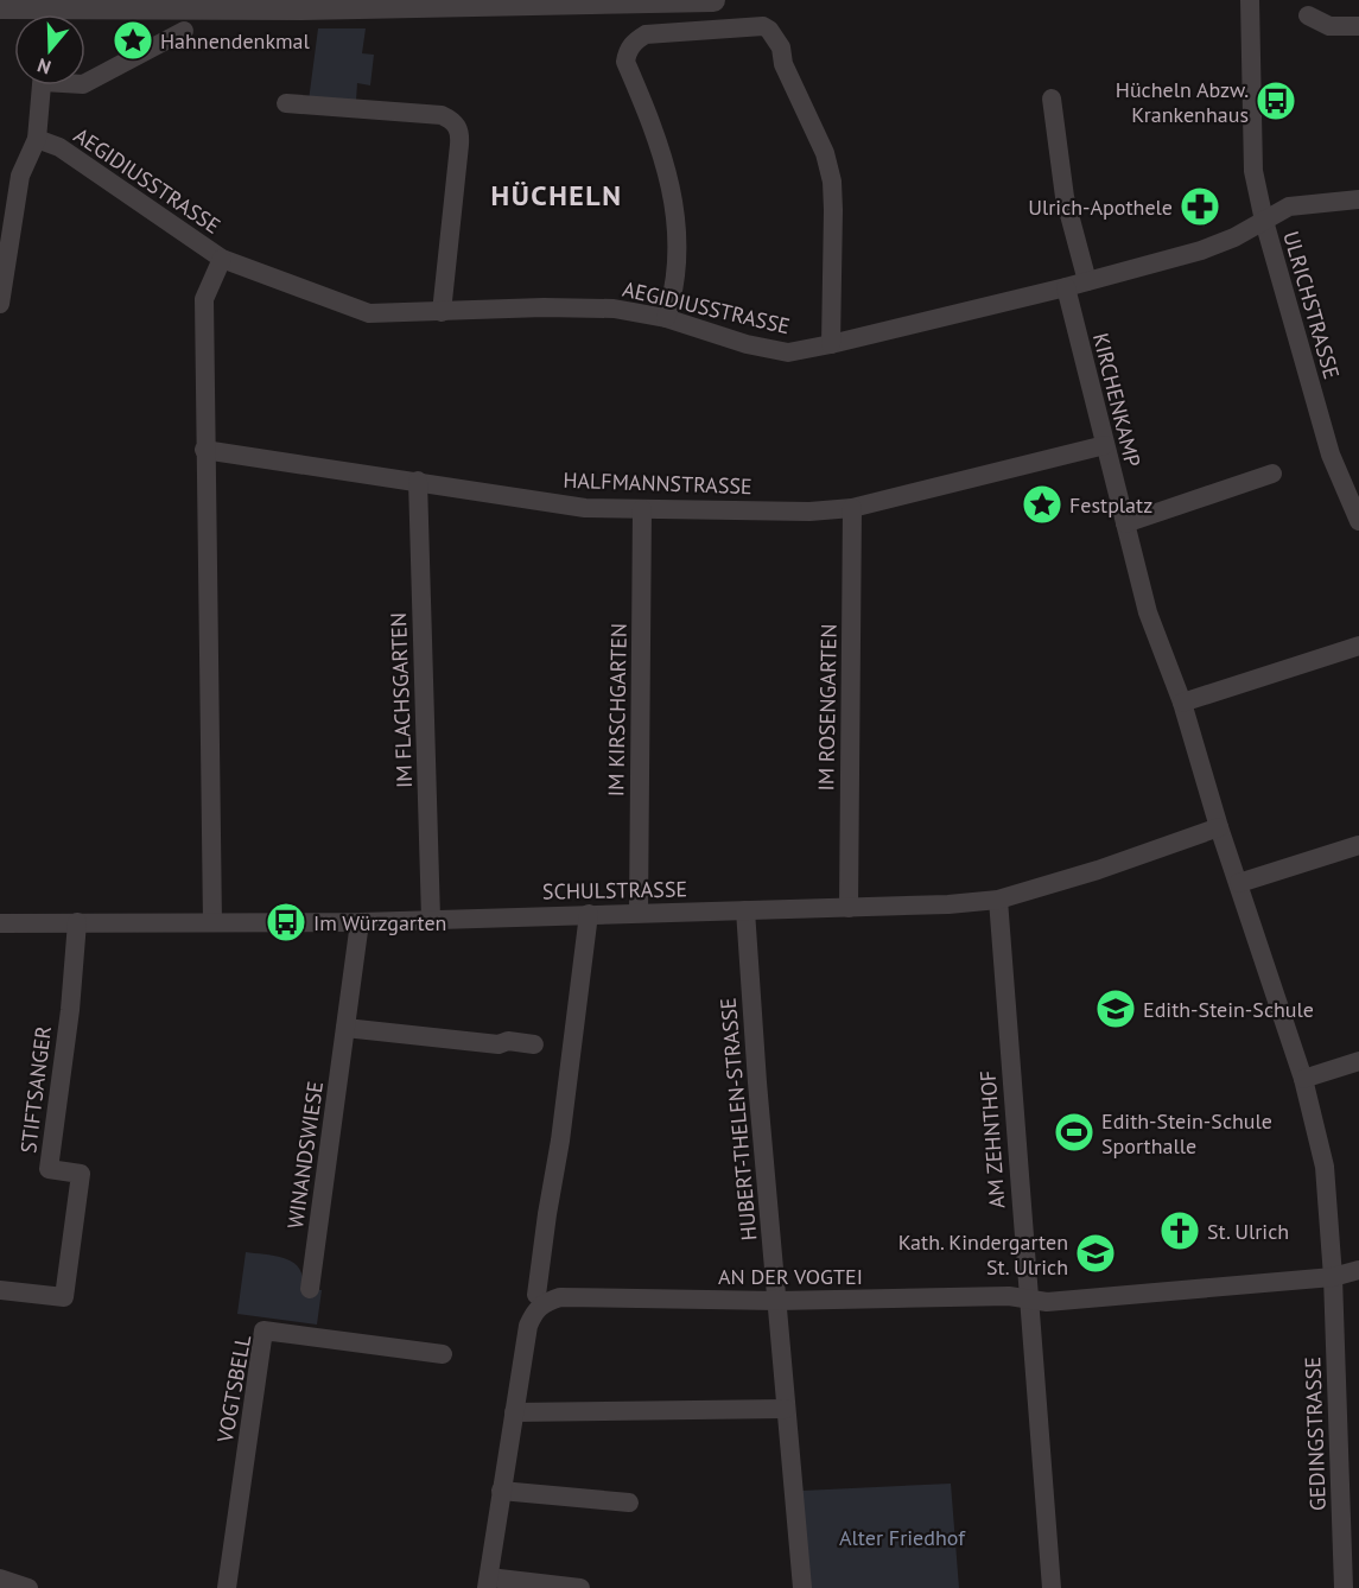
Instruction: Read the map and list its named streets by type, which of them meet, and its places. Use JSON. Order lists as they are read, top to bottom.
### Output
{
  "streets": {
    "street": [
      "AEGIDIUSSTRASSE",
      "ULRICHSTRASSE",
      "KIRCHENKAMP",
      "HALFMANNSTRASSE",
      "IM FLACHSGARTEN",
      "IM ROSENGARTEN",
      "IM KIRSCHGARTEN",
      "SCHULSTRASSE",
      "STIFTSANGER",
      "HUBERT-THELEN-STRASSE",
      "AM ZEHNTHOF",
      "WINANDSWIESE",
      "AN DER VOGTEI",
      "VOGTSBELL",
      "GEDINGSTRASSE"
    ]
  },
  "crossings": [
    ["AEGIDIUSSTRASSE", "ULRICHSTRASSE"],
    ["AEGIDIUSSTRASSE", "KIRCHENKAMP"],
    ["KIRCHENKAMP", "HALFMANNSTRASSE"],
    ["KIRCHENKAMP", "SCHULSTRASSE"],
    ["KIRCHENKAMP", "AN DER VOGTEI"],
    ["KIRCHENKAMP", "GEDINGSTRASSE"],
    ["HALFMANNSTRASSE", "IM FLACHSGARTEN"],
    ["HALFMANNSTRASSE", "IM ROSENGARTEN"],
    ["HALFMANNSTRASSE", "IM KIRSCHGARTEN"],
    ["IM FLACHSGARTEN", "SCHULSTRASSE"],
    ["IM ROSENGARTEN", "SCHULSTRASSE"],
    ["IM KIRSCHGARTEN", "SCHULSTRASSE"],
    ["SCHULSTRASSE", "STIFTSANGER"],
    ["SCHULSTRASSE", "HUBERT-THELEN-STRASSE"],
    ["SCHULSTRASSE", "AM ZEHNTHOF"],
    ["SCHULSTRASSE", "WINANDSWIESE"],
    ["HUBERT-THELEN-STRASSE", "AN DER VOGTEI"],
    ["AM ZEHNTHOF", "AN DER VOGTEI"],
    ["AN DER VOGTEI", "GEDINGSTRASSE"]
  ],
  "districts": ["HÜCHELN"],
  "parks": ["Alter Friedhof"],
  "places": {
    "place": ["Hahnendenkmal", "Festplatz"],
    "bus stop": ["Hücheln Abzw. Krankenhaus", "Im Würzgarten"],
    "pharmacy": ["Ulrich-Apothele"],
    "school or university": ["Edith-Stein-Schule", "Kath. Kindergarten St. Ulrich"],
    "sports": ["Edith-Stein-Schule Sporthalle"],
    "church": ["St. Ulrich"]
  },
  "north": "bottom"
}
